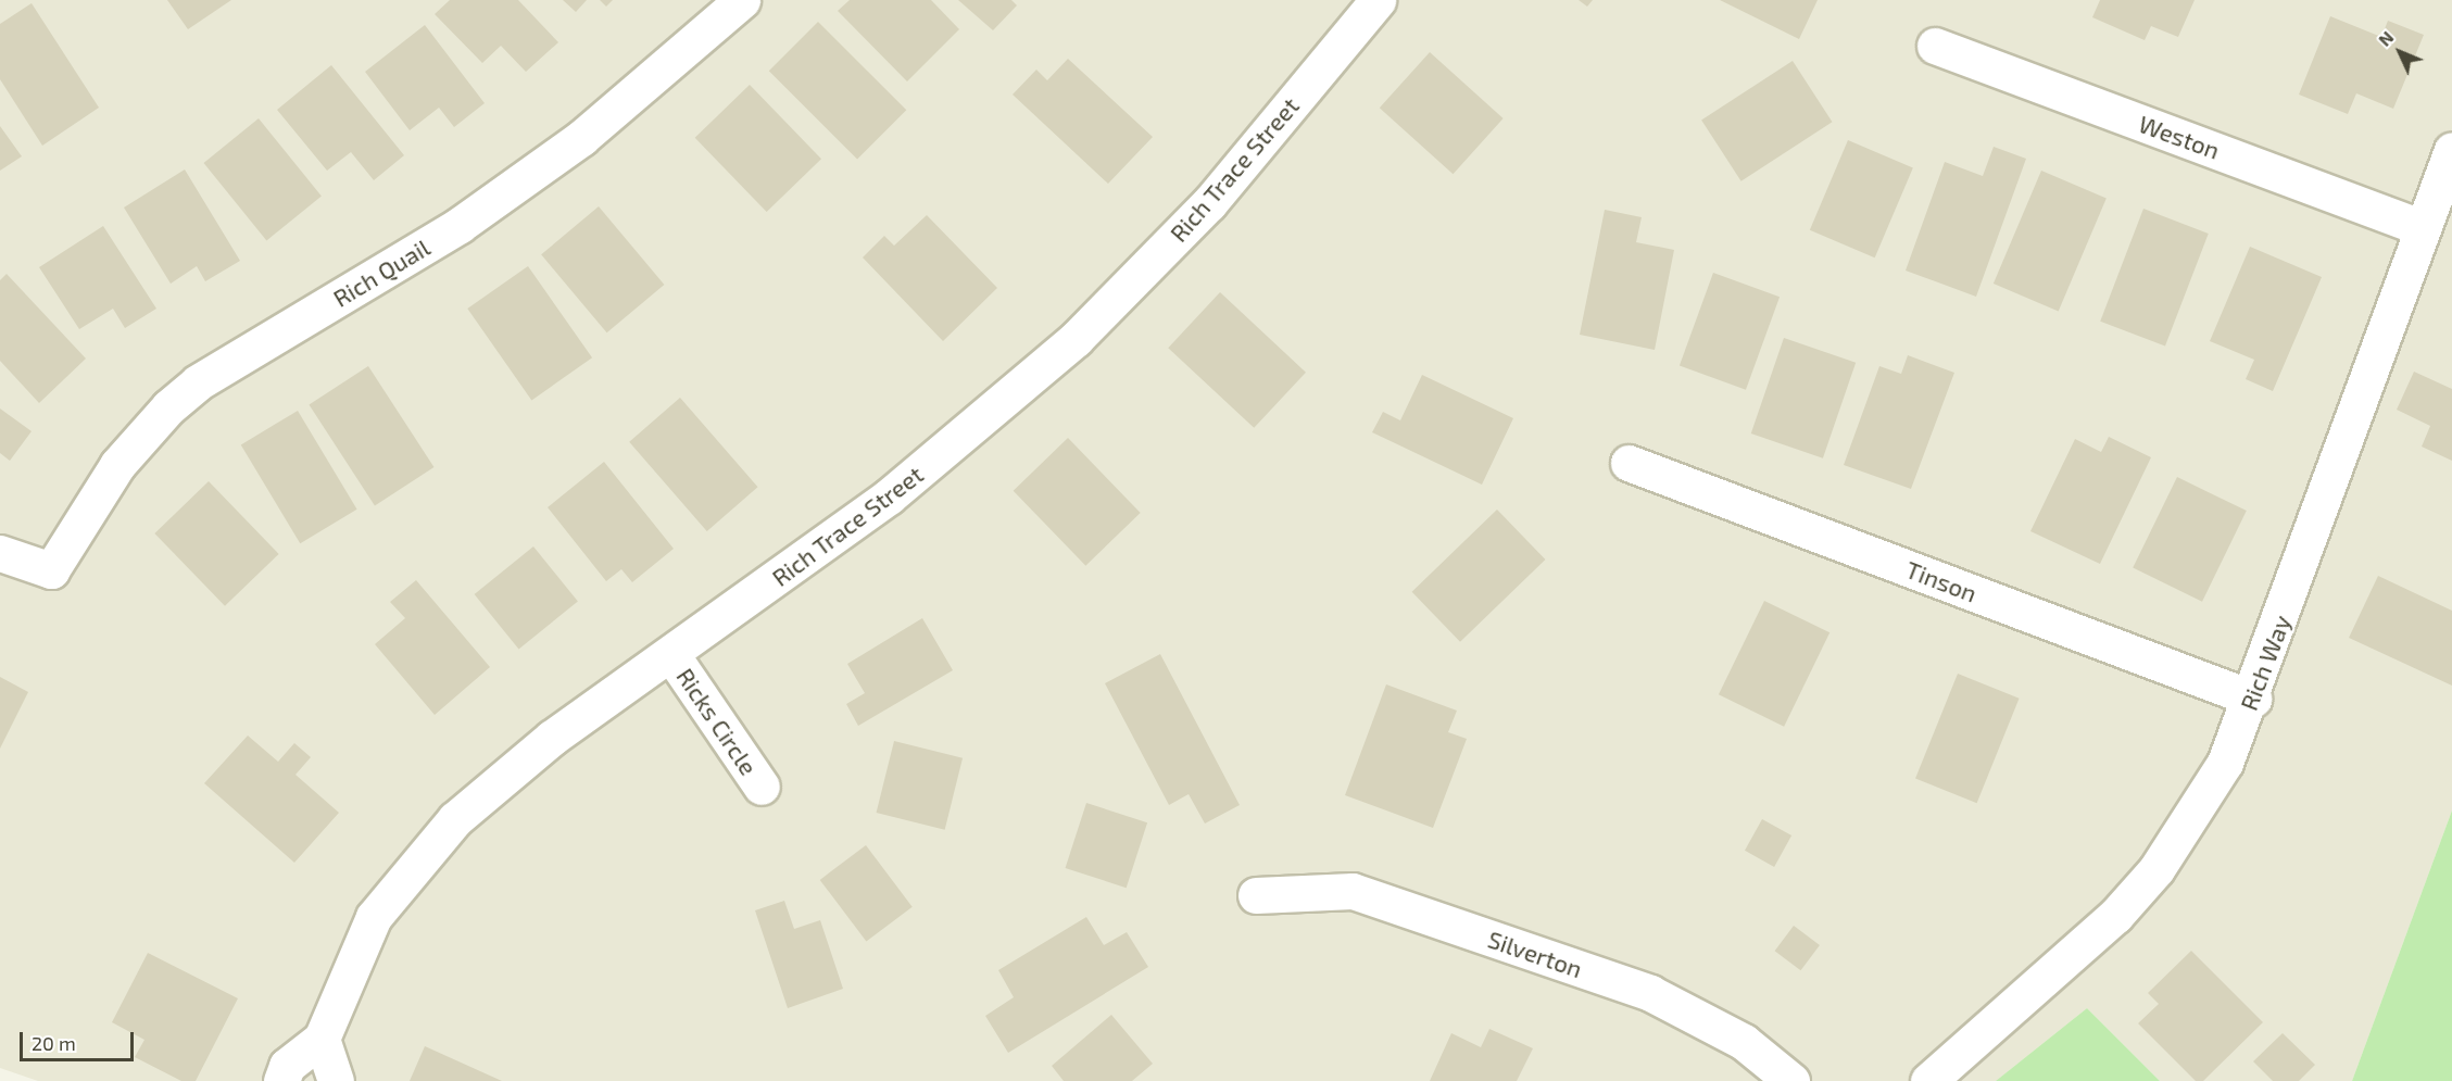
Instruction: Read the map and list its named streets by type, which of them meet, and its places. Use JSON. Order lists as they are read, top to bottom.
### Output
{
  "streets": {
    "street": [
      "Weston",
      "Rich Trace Street",
      "Rich Quail",
      "Tinson",
      "Rich Way",
      "Ricks Circle",
      "Silverton"
    ]
  },
  "crossings": [
    ["Weston", "Rich Way"],
    ["Rich Trace Street", "Ricks Circle"],
    ["Tinson", "Rich Way"]
  ],
  "scale_bar": "20 m",
  "north": "top left"
}
